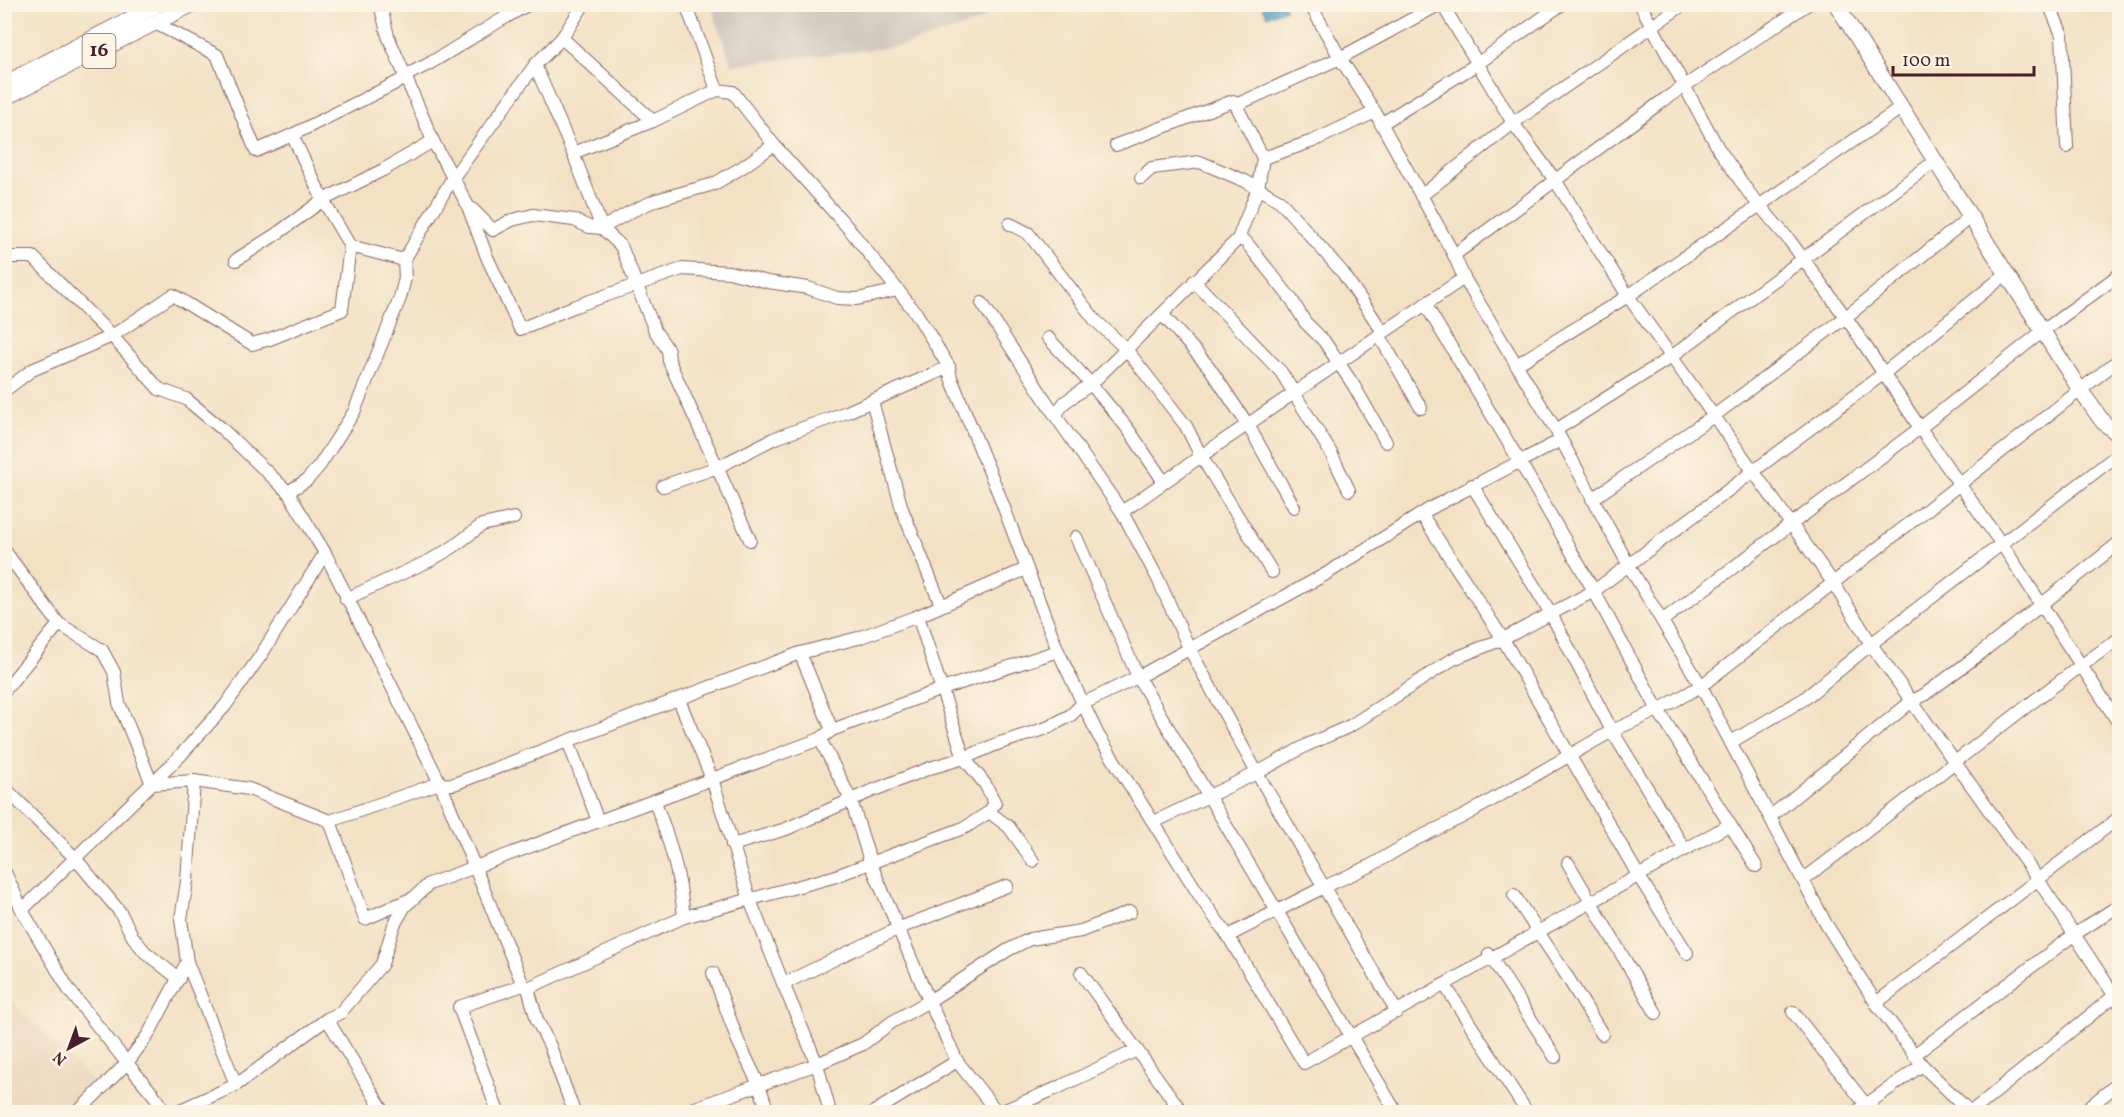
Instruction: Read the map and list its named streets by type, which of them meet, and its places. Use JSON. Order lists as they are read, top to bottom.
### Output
{
  "streets": {
    "main road": ["16"]
  },
  "scale_bar": "100 m",
  "north": "bottom left"
}
